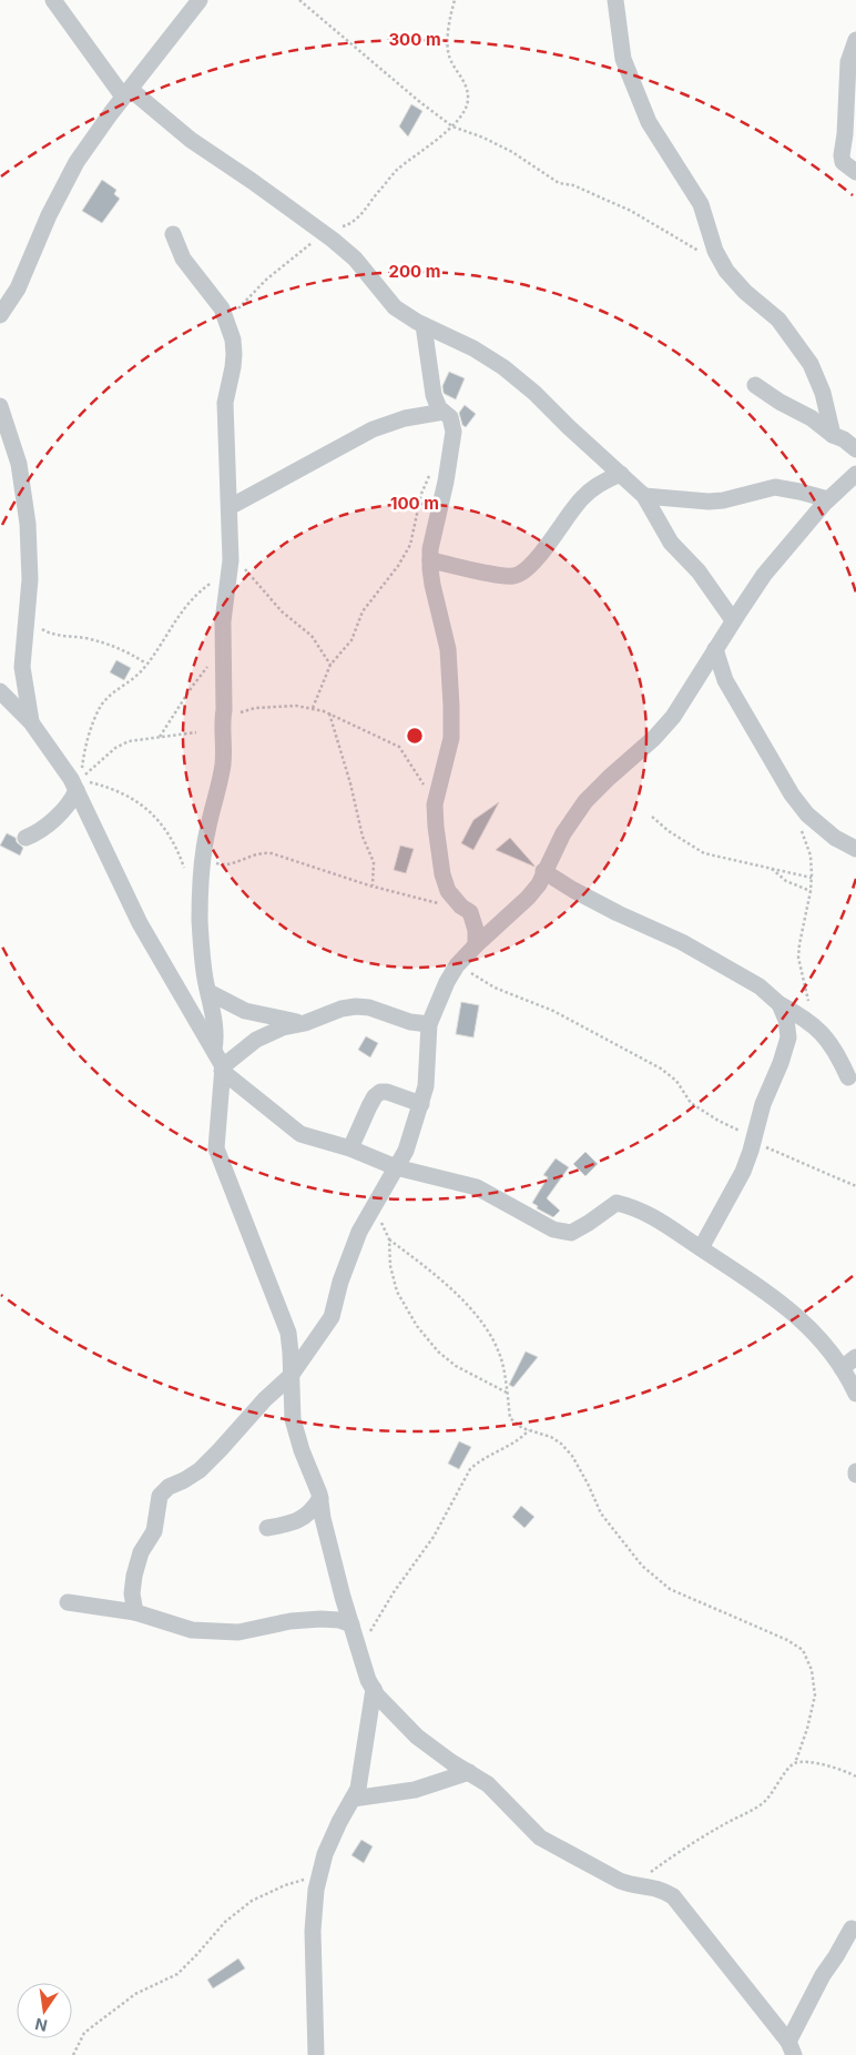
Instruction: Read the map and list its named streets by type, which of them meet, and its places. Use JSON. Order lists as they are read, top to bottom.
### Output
{
  "north": "bottom",
  "rings": ["300 m", "200 m", "100 m"]
}
